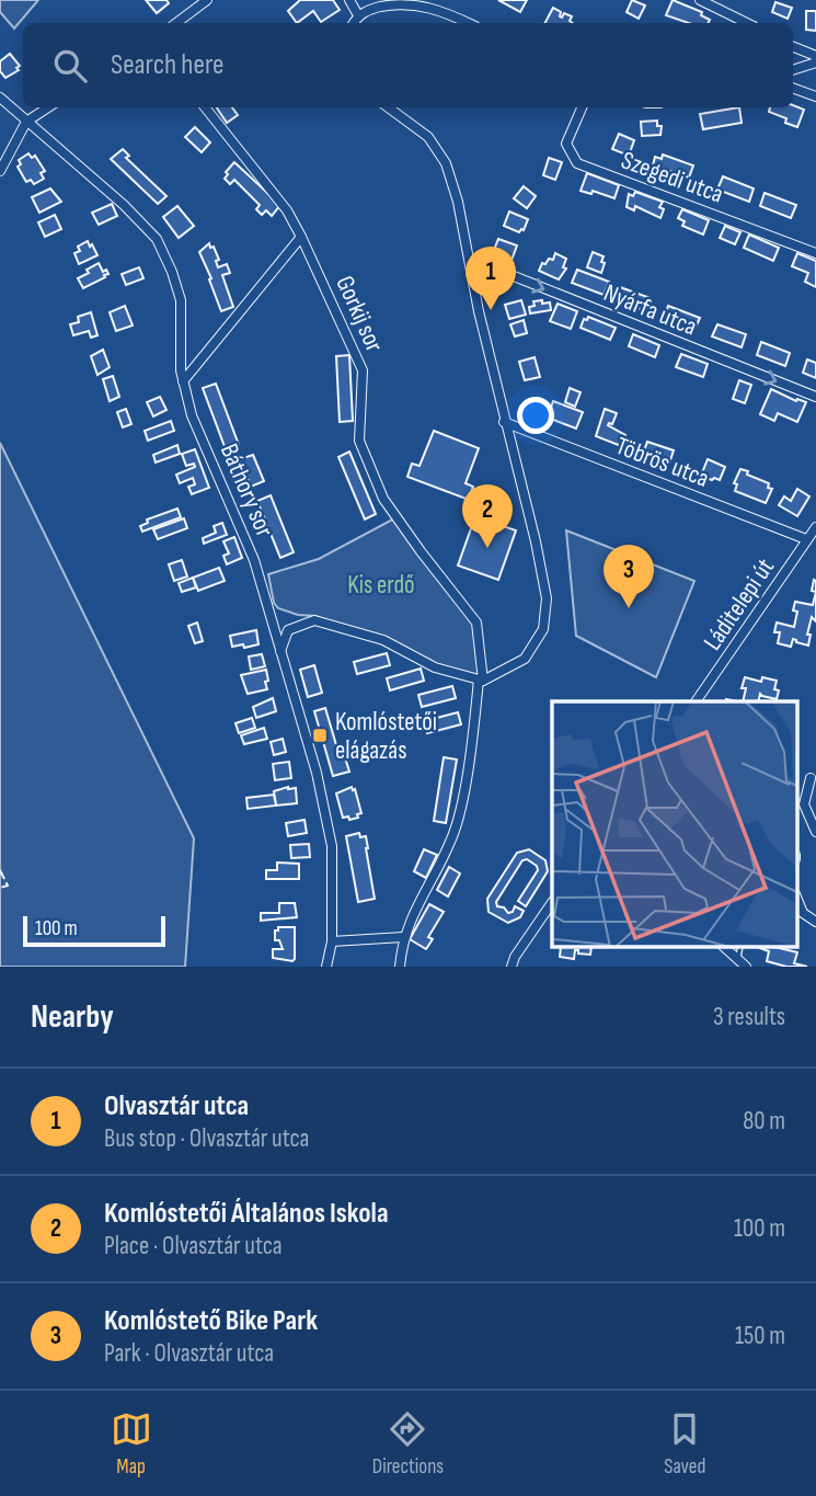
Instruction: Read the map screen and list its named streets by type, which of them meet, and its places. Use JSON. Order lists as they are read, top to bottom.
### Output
{
  "streets": {
    "street": [
      "Szegedi utca",
      "Nyárfa utca",
      "Gorkij sor",
      "Töbrös utca",
      "Báthory sor",
      "Láditelepi út"
    ]
  },
  "crossings": [
    ["Töbrös utca", "Láditelepi út"]
  ],
  "one_way": ["Nyárfa utca"],
  "parks": ["Kis erdő"],
  "places": {
    "transit": ["Komlóstetői elágazás"]
  },
  "scale_bar": "100 m",
  "page": {
    "search": "Search here",
    "pins": ["1", "2", "3"],
    "scale": "100 m",
    "heading": ["Nearby", "3 results"],
    "list": [
      {
        "mark": "1",
        "name": "Olvasztár utca",
        "note": "Bus stop · Olvasztár utca",
        "value": "80 m"
      },
      {
        "mark": "2",
        "name": "Komlóstetői Általános Iskola",
        "note": "Place · Olvasztár utca",
        "value": "100 m"
      },
      {
        "mark": "3",
        "name": "Komlóstető Bike Park",
        "note": "Park · Olvasztár utca",
        "value": "150 m"
      }
    ],
    "nav": ["Map", "Directions", "Saved"]
  }
}
